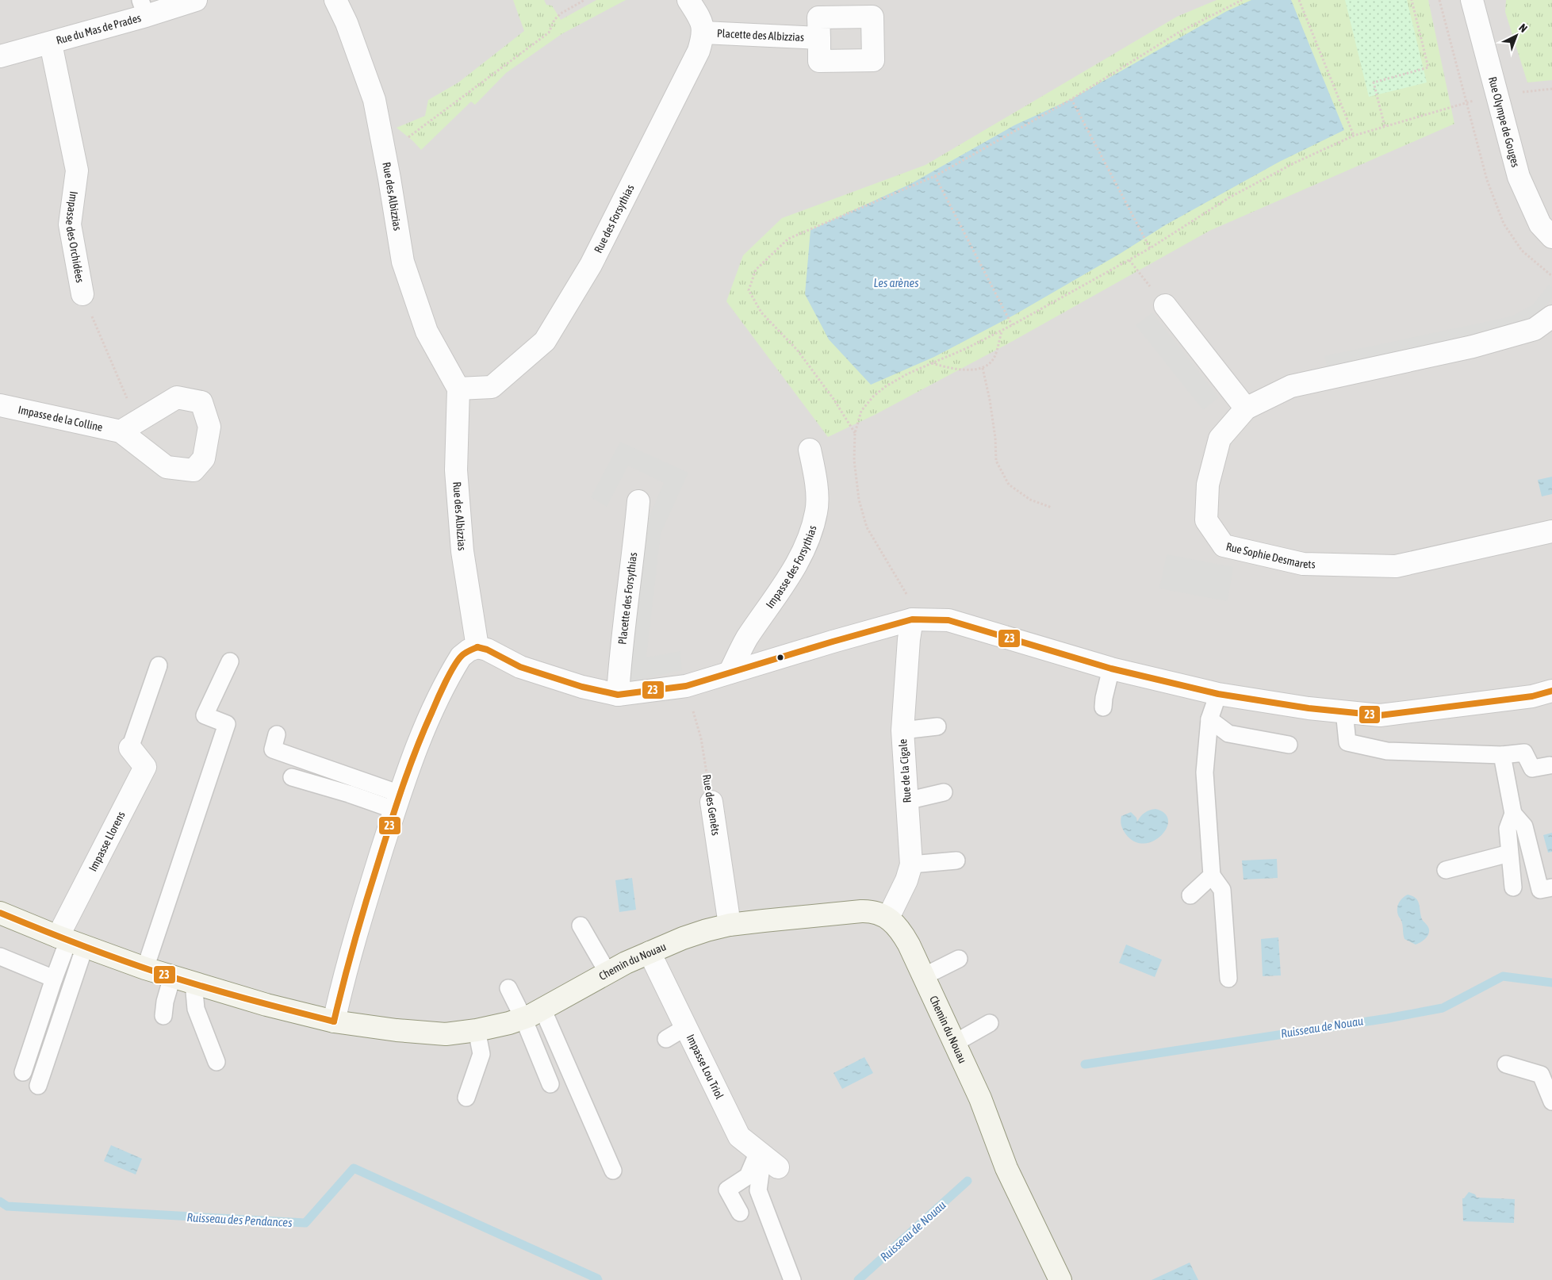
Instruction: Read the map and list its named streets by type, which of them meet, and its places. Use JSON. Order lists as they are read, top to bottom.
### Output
{
  "streets": {
    "street": [
      "Rue du Mas de Prades",
      "Placette des Albizzias",
      "Rue Olympe de Gouges",
      "Rue des Albizzias",
      "Rue des Forsythias",
      "Impasse des Orchidées",
      "Impasse de la Colline",
      "Rue Sophie Desmarets",
      "Impasse des Forsythias",
      "Placette des Forsythias",
      "Rue de la Cigale",
      "Rue des Genêts",
      "Impasse Llorens",
      "Chemin du Nouau",
      "Impasse Lou Triol"
    ]
  },
  "crossings": [
    ["Rue du Mas de Prades", "Impasse des Orchidées"],
    ["Placette des Albizzias", "Rue des Forsythias"],
    ["Rue des Albizzias", "Rue des Forsythias"],
    ["Impasse des Orchidées", "Impasse de la Colline"],
    ["Rue de la Cigale", "Chemin du Nouau"],
    ["Rue des Genêts", "Chemin du Nouau"],
    ["Impasse Llorens", "Chemin du Nouau"],
    ["Chemin du Nouau", "Impasse Lou Triol"]
  ],
  "water": ["Les arènes", "Ruisseau de Nouau", "Ruisseau des Pendances"],
  "lines": ["transit line 23"],
  "north": "top right"
}
